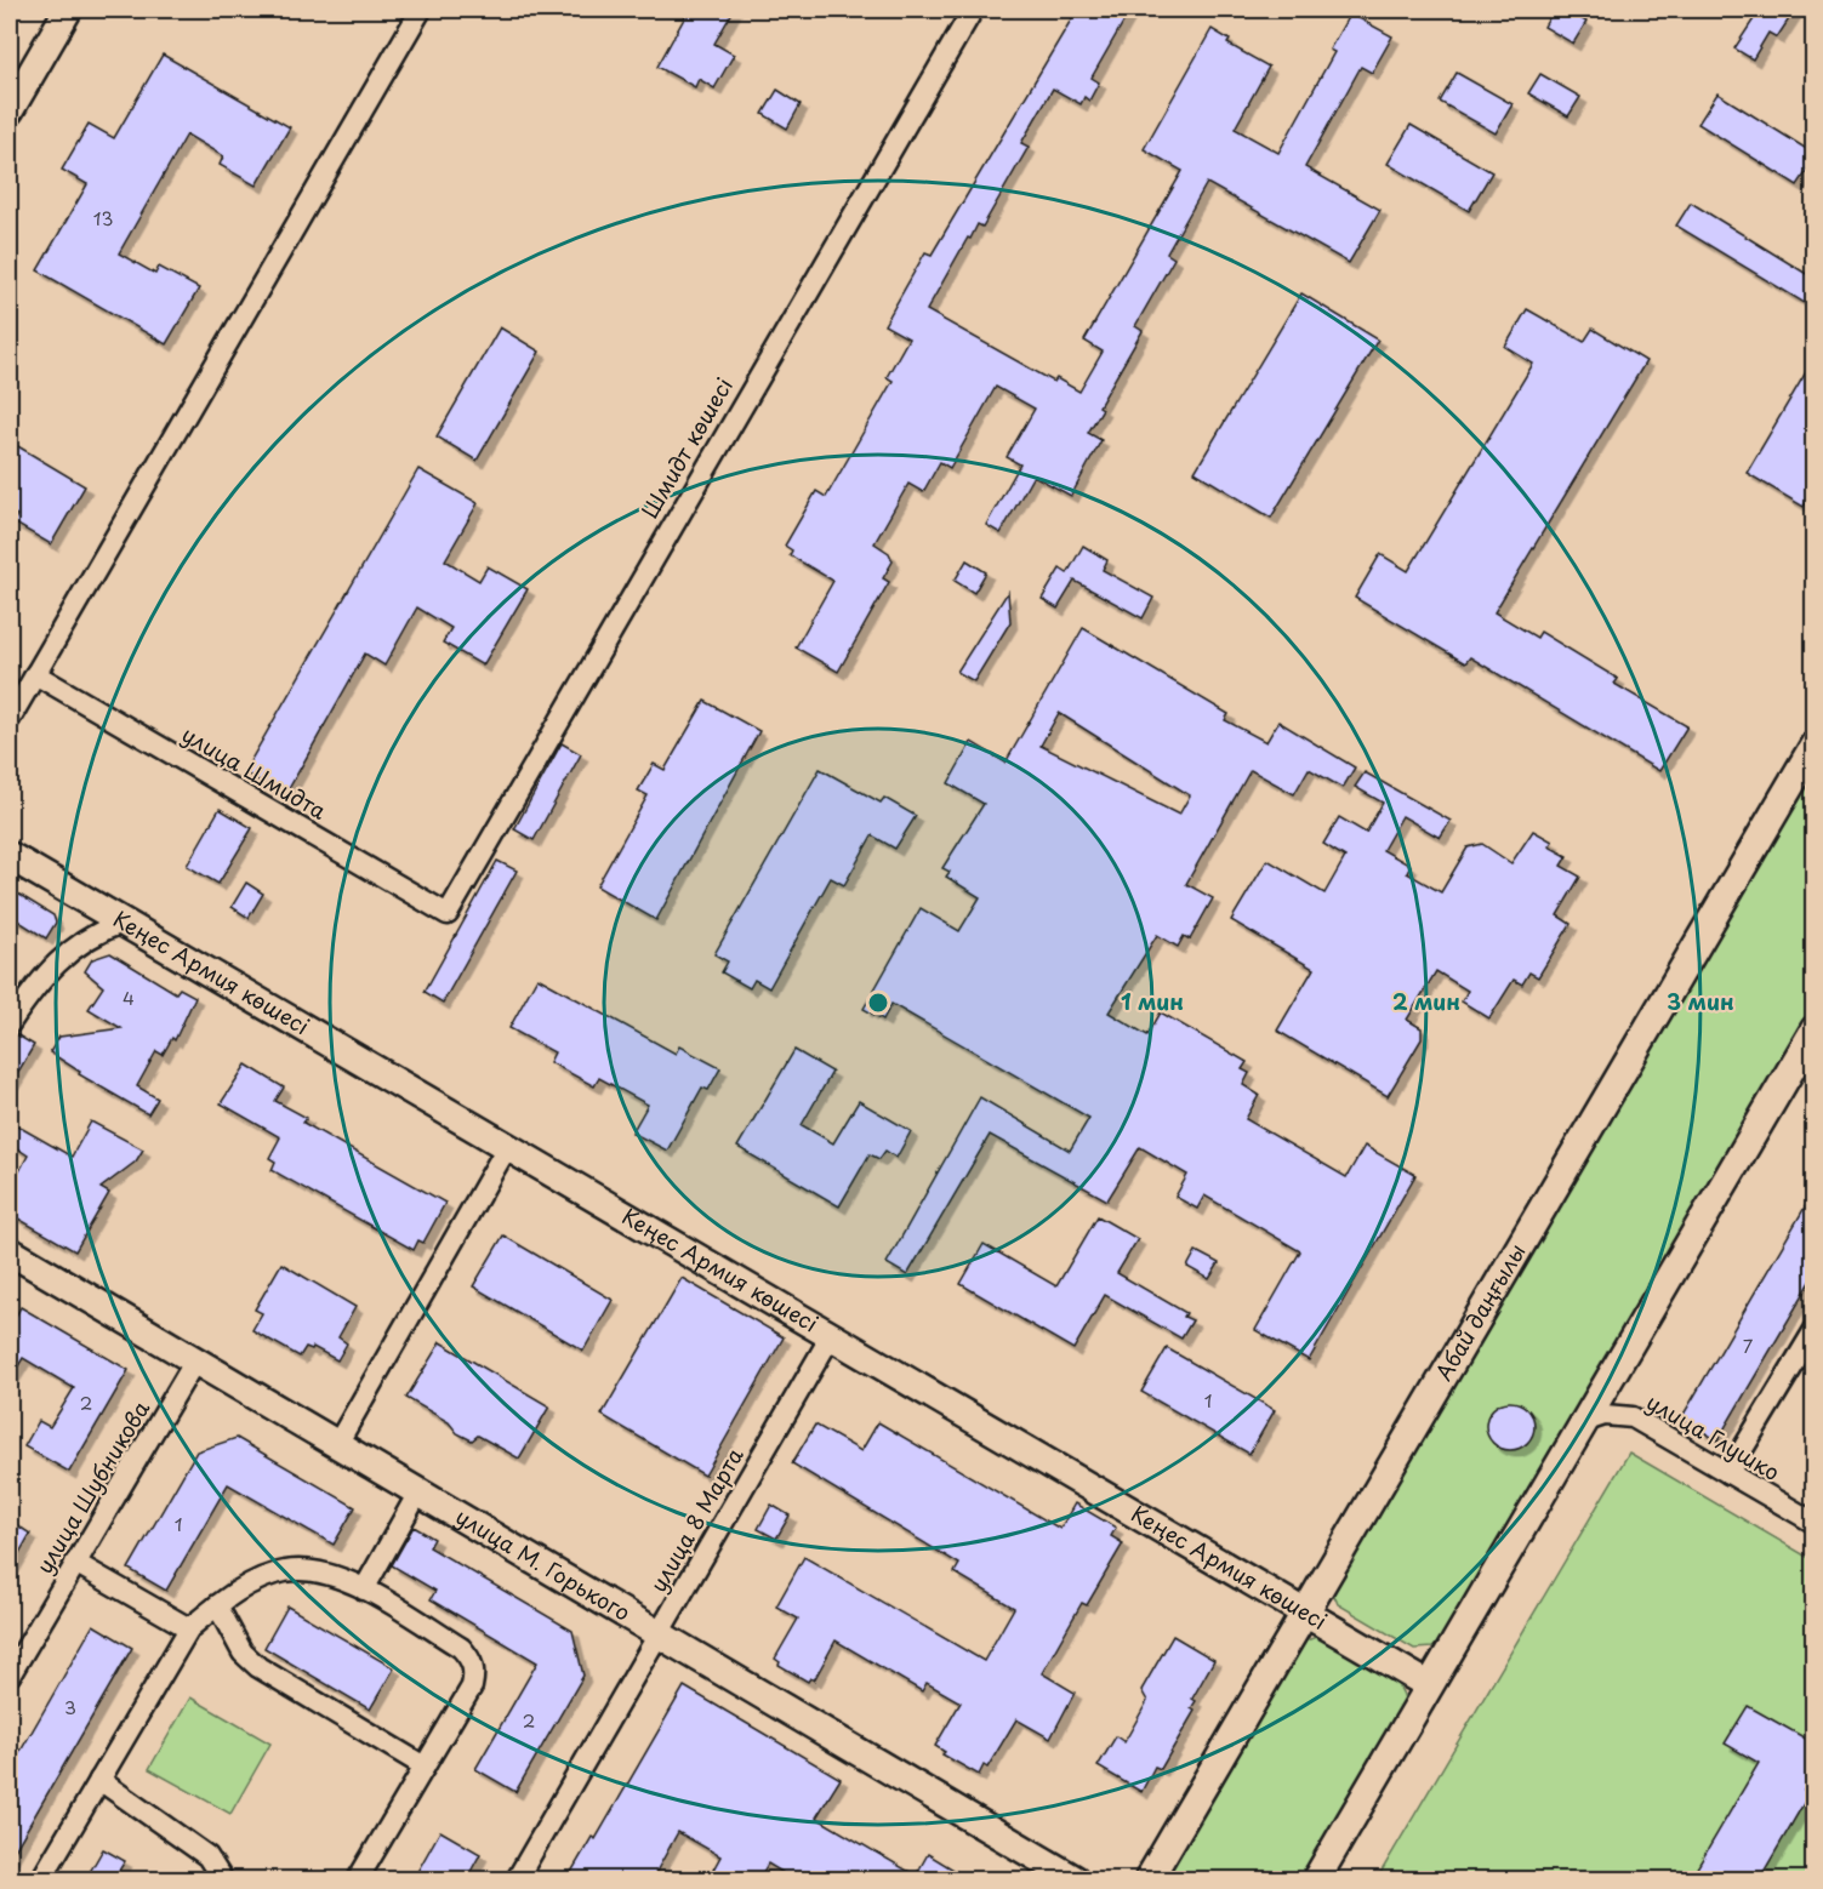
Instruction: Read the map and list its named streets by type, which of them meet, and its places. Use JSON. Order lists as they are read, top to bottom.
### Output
{
  "streets": {
    "main road": ["Кеңес Армия көшесі", "Абай даңғылы", "улица М. Горького"],
    "street": [
      "Шмидт көшесі",
      "улица Шмидта",
      "улица Глушко",
      "улица Шубникова",
      "улица 8 Марта"
    ]
  },
  "crossings": [
    ["Шмидт көшесі", "улица Шмидта"],
    ["Кеңес Армия көшесі", "Абай даңғылы"],
    ["Кеңес Армия көшесі", "улица 8 Марта"],
    ["улица Шубникова", "улица М. Горького"],
    ["улица 8 Марта", "улица М. Горького"]
  ],
  "house_numbers": [
    "13",
    "4",
    "7",
    "1",
    "2",
    "1",
    "3",
    "2"
  ],
  "rings": ["1 мин", "2 мин", "3 мин"]
}
